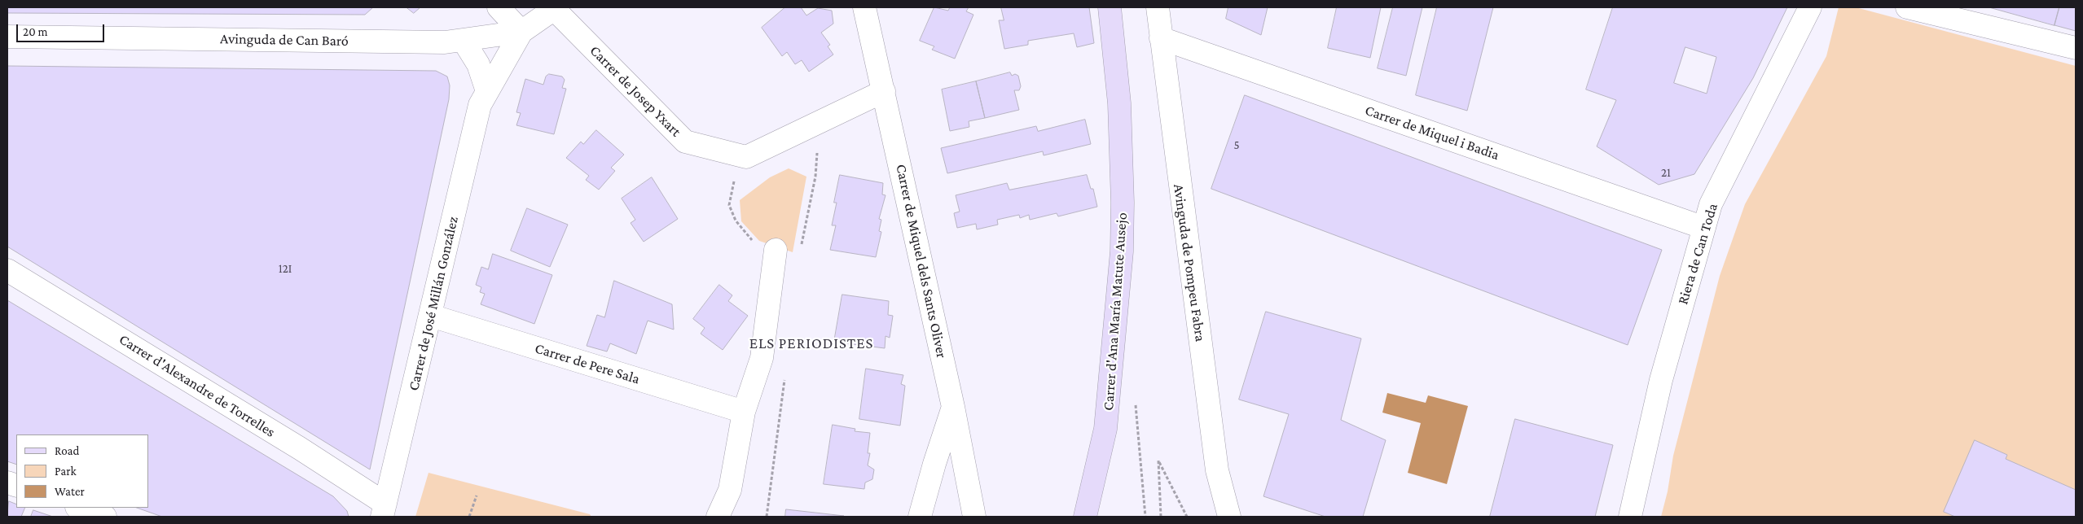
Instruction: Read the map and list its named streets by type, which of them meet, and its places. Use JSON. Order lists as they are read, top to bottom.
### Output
{
  "streets": {
    "street": [
      "Avinguda de Can Baró",
      "Carrer de Josep Yxart",
      "Carrer de Miquel i Badia",
      "Riera de Can Toda",
      "Carrer de Miquel dels Sants Oliver",
      "Avinguda de Pompeu Fabra",
      "Carrer de José Millán González",
      "Carrer d'Ana María Matute Ausejo",
      "Carrer de Pere Sala",
      "Carrer d'Alexandre de Torrelles"
    ]
  },
  "crossings": [
    ["Avinguda de Can Baró", "Carrer de Josep Yxart"],
    ["Avinguda de Can Baró", "Carrer de José Millán González"],
    ["Carrer de Josep Yxart", "Carrer de Miquel dels Sants Oliver"],
    ["Carrer de Miquel i Badia", "Riera de Can Toda"],
    ["Carrer de Miquel i Badia", "Avinguda de Pompeu Fabra"],
    ["Carrer de José Millán González", "Carrer de Pere Sala"],
    ["Carrer de José Millán González", "Carrer d'Alexandre de Torrelles"]
  ],
  "districts": ["ELS PERIODISTES"],
  "house_numbers": ["5", "21", "12I"],
  "legend": ["Road", "Park", "Water"],
  "scale_bar": "20 m"
}
